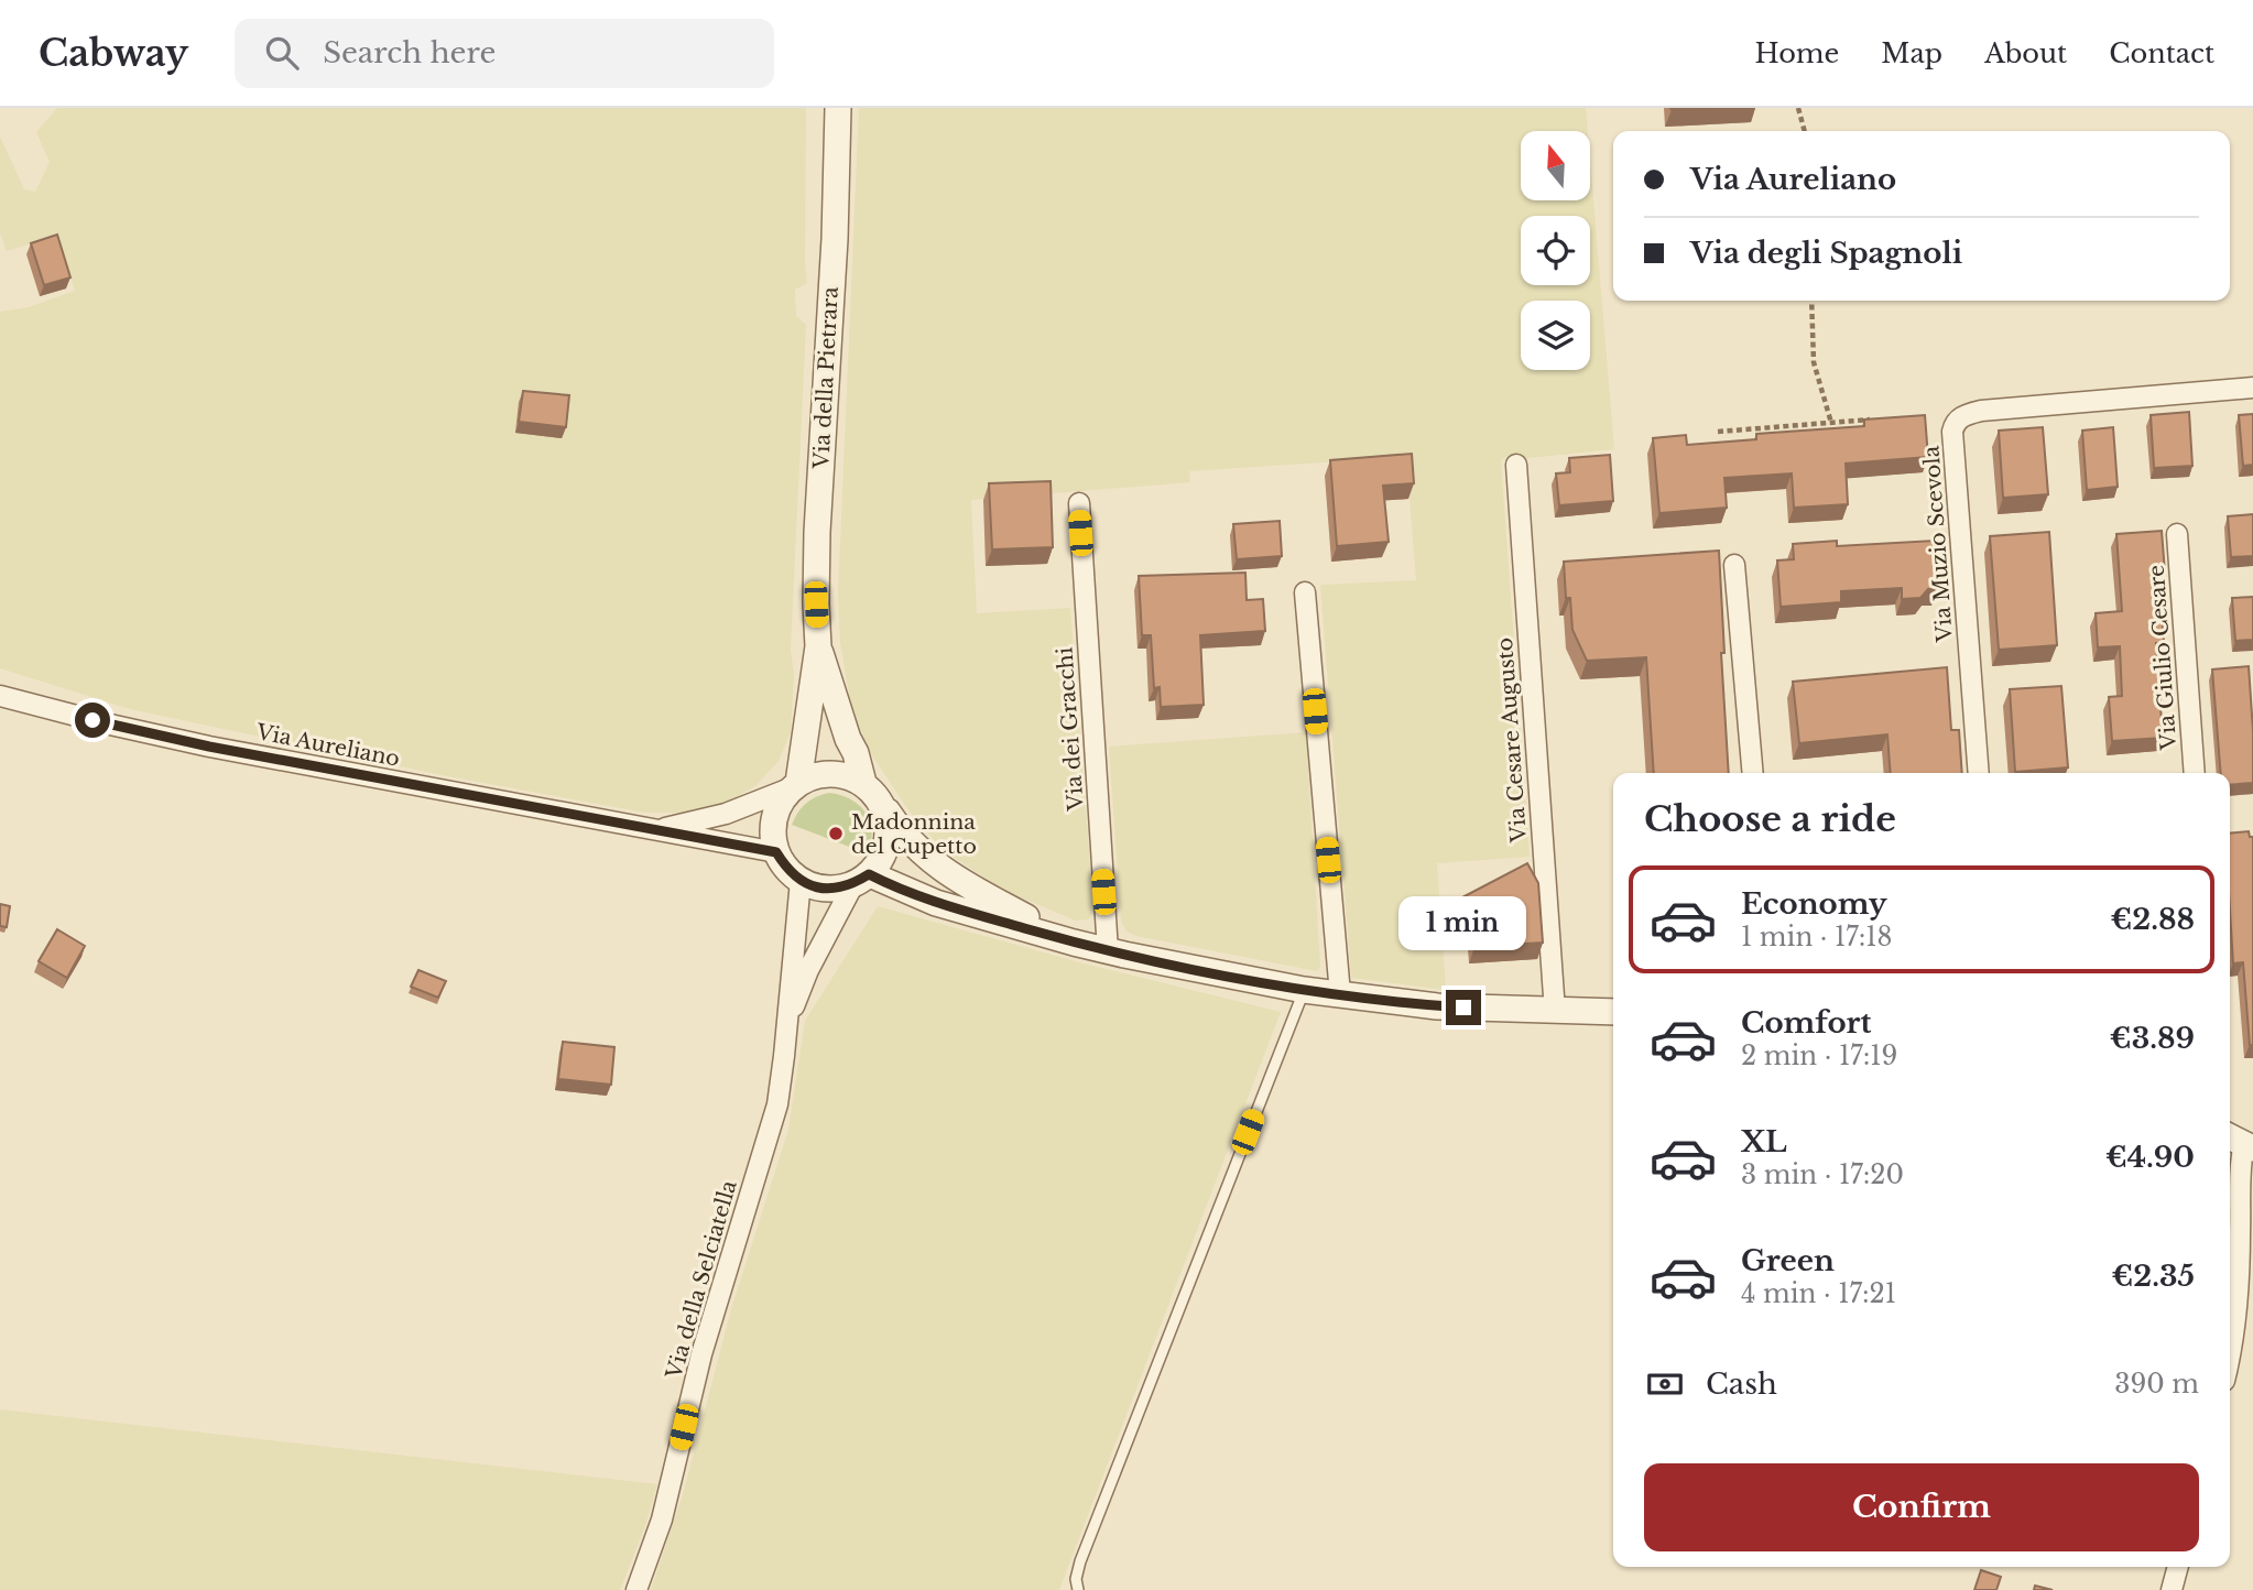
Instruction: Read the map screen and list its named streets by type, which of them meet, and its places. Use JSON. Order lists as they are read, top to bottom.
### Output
{
  "streets": {
    "street": [
      "Via della Pietrara",
      "Via Muzio Scevola",
      "Via Giulio Cesare",
      "Via dei Gracchi",
      "Via Cesare Augusto",
      "Via Aureliano",
      "Via della Selciatella"
    ]
  },
  "crossings": [
    ["Via della Pietrara", "Via Aureliano"],
    ["Via della Pietrara", "Via della Selciatella"],
    ["Via Aureliano", "Via della Selciatella"]
  ],
  "places": ["Madonnina del Cupetto"],
  "north": "top",
  "page": {
    "header": "Cabway",
    "search": "Search here",
    "nav": [
      "Home",
      "Map",
      "About",
      "Contact"
    ],
    "banner": ["Via Aureliano", "Via degli Spagnoli"],
    "heading": "Choose a ride",
    "list": [
      {
        "name": "Economy",
        "note": "1 min · 17:18",
        "value": "€2.88"
      },
      {
        "name": "Comfort",
        "note": "2 min · 17:19",
        "value": "€3.89"
      },
      {
        "name": "XL",
        "note": "3 min · 17:20",
        "value": "€4.90"
      },
      {
        "name": "Green",
        "note": "4 min · 17:21",
        "value": "€2.35"
      }
    ],
    "bubble": "1 min",
    "pay": ["Cash", "390 m"],
    "buttons": "Confirm"
  }
}
